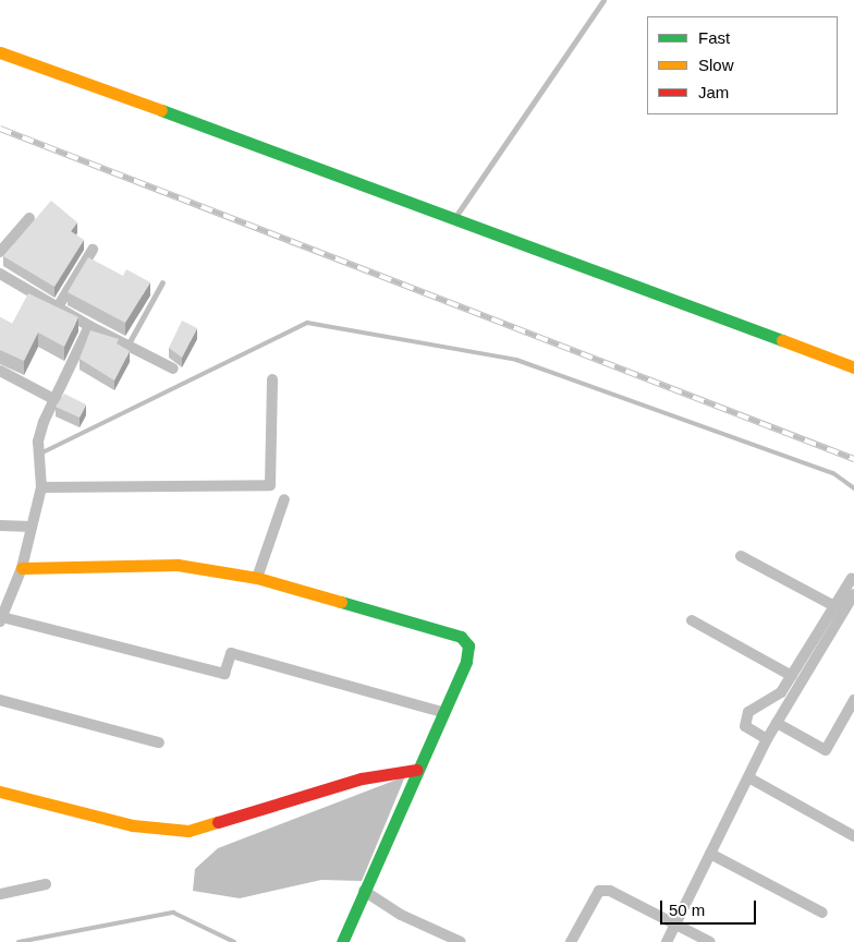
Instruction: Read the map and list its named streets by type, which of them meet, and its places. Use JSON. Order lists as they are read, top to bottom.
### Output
{
  "legend": ["Fast", "Slow", "Jam"],
  "scale_bar": "50 m"
}
